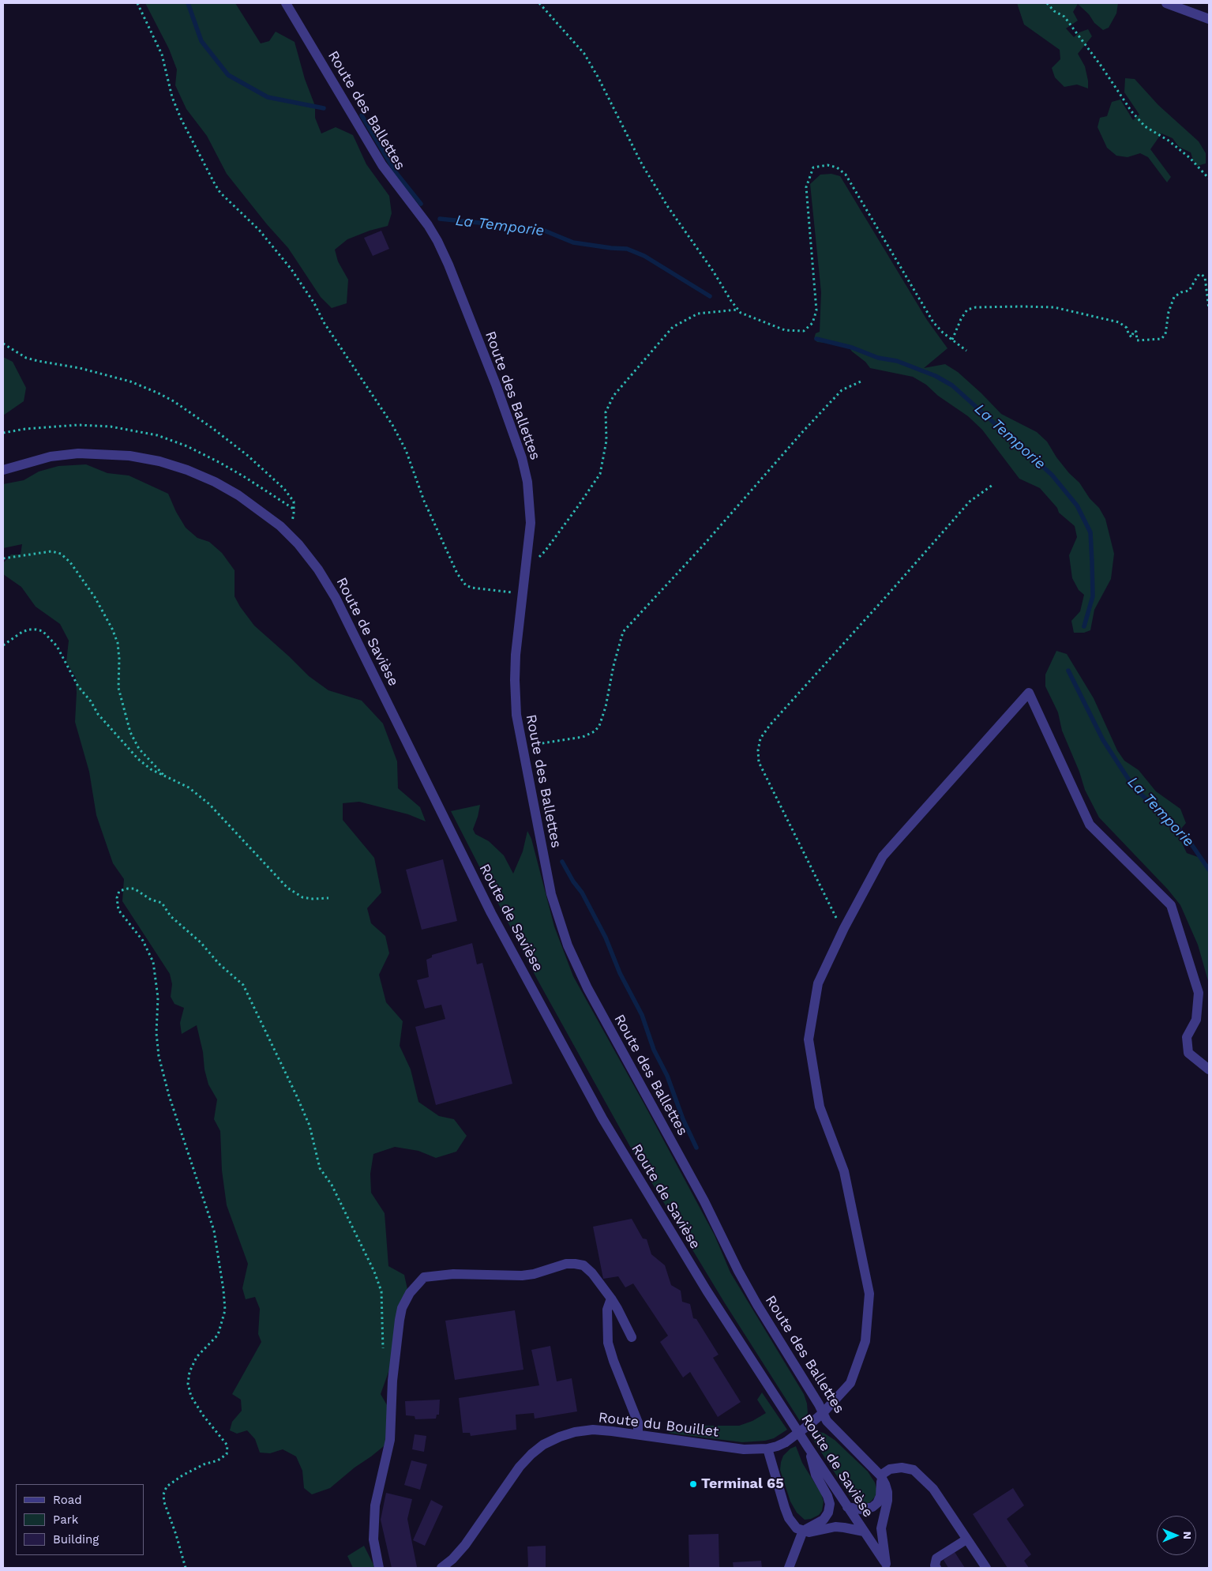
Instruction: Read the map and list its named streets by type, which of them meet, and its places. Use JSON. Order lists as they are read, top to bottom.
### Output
{
  "streets": {
    "street": ["Route des Ballettes", "Route de Savièse", "Route du Bouillet"]
  },
  "crossings": [
    ["Route des Ballettes", "Route du Bouillet"]
  ],
  "water": ["La Temporie"],
  "places": ["Terminal 65"],
  "legend": ["Road", "Park", "Building"],
  "north": "right"
}
